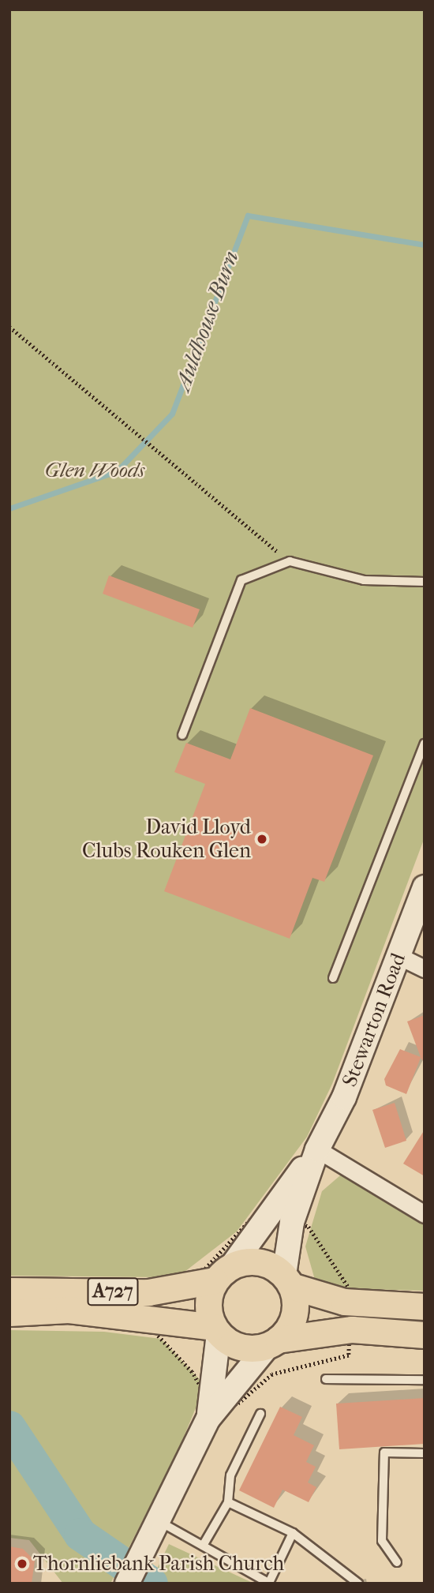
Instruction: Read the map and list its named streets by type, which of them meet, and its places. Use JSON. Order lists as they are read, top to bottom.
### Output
{
  "streets": {
    "main road": ["Stewarton Road", "A727"]
  },
  "crossings": [
    ["Stewarton Road", "A727"]
  ],
  "water": ["Auldhouse Burn"],
  "parks": ["Glen Woods"],
  "places": ["David Lloyd Clubs Rouken Glen", "Thornliebank Parish Church"]
}
